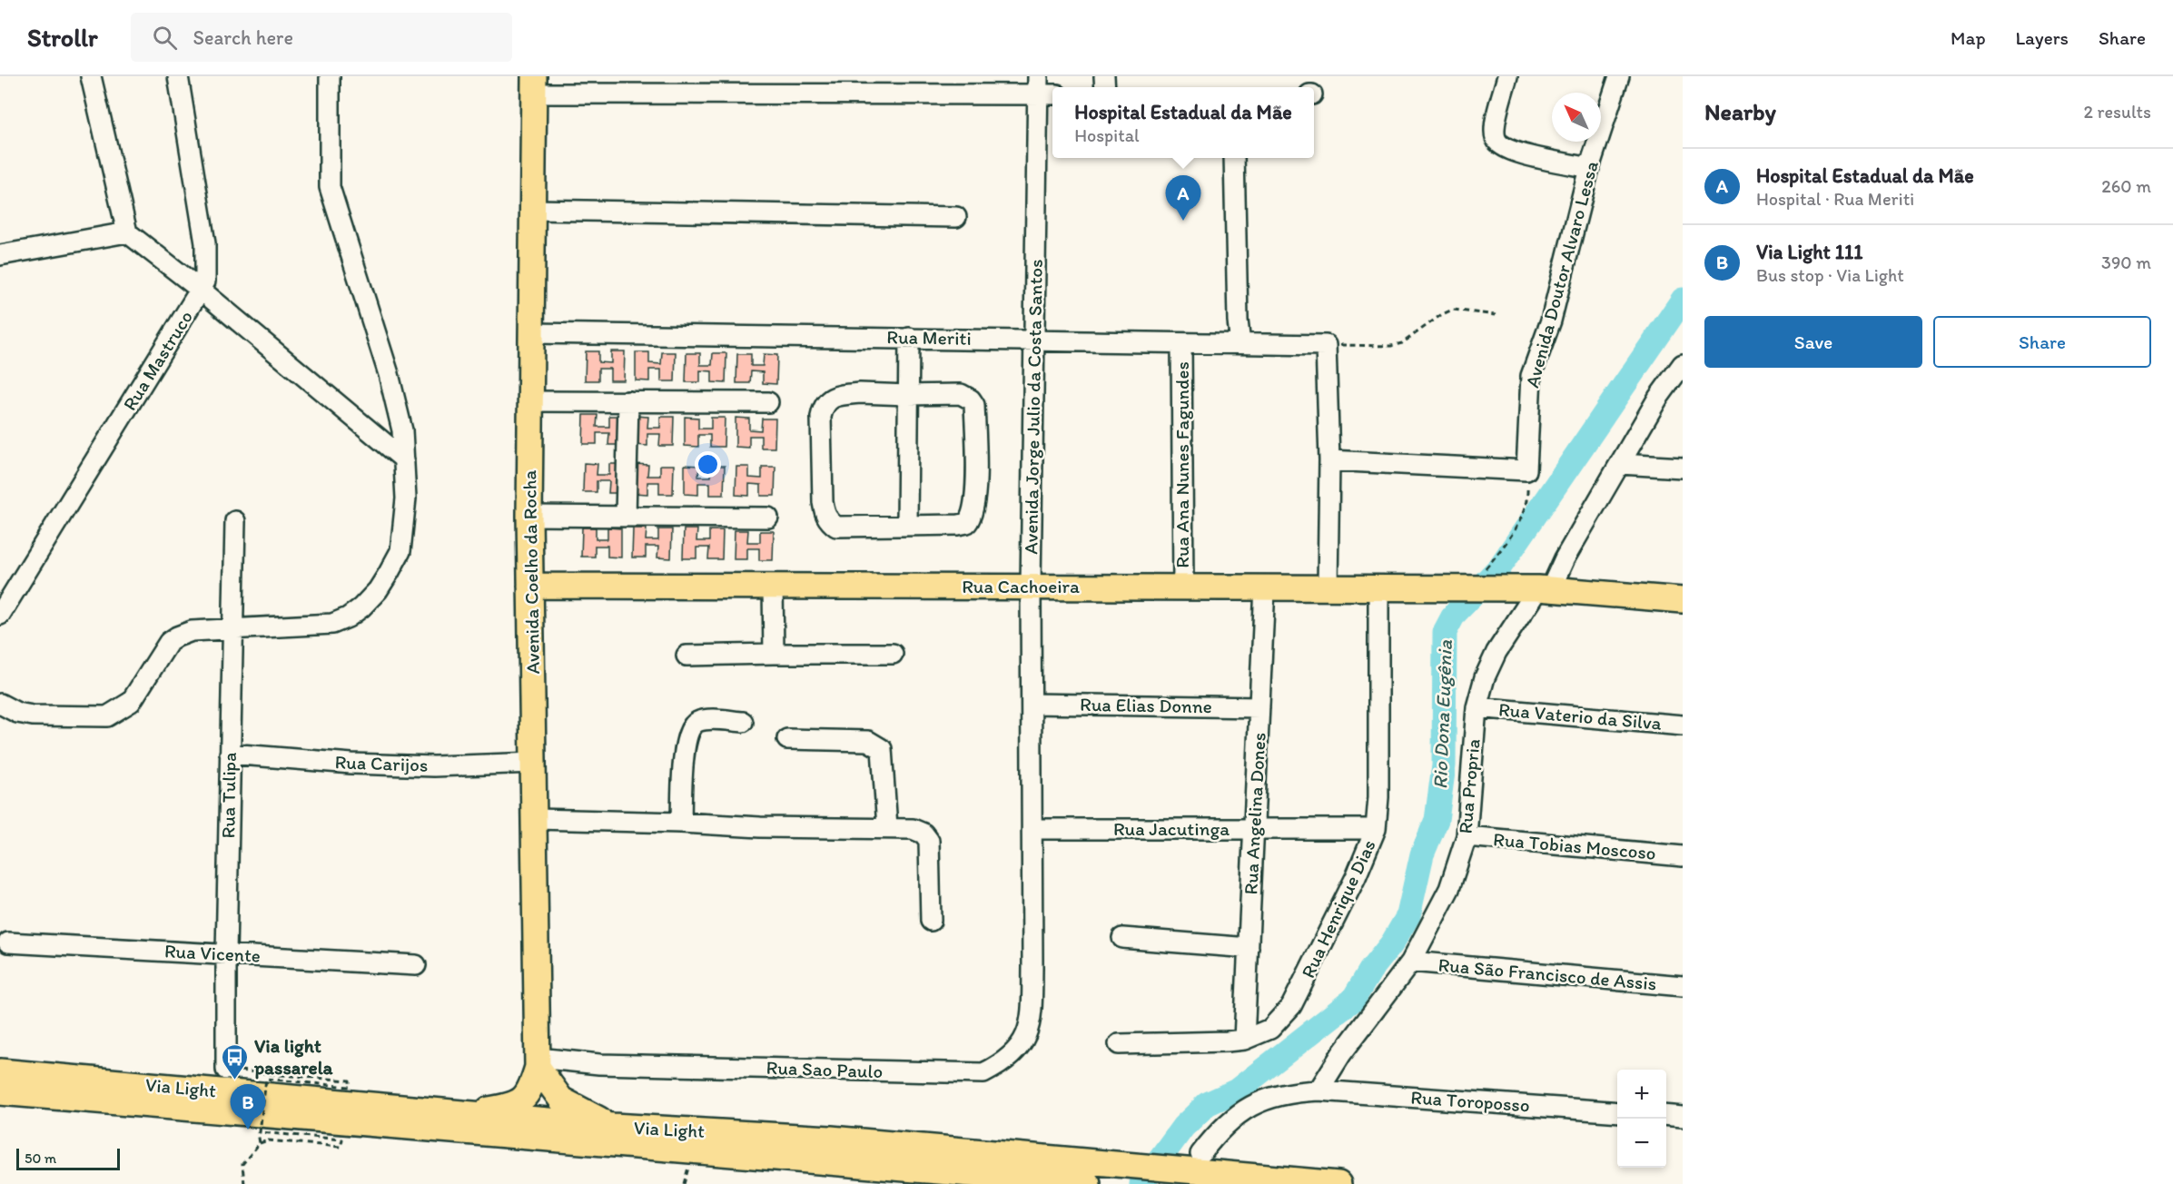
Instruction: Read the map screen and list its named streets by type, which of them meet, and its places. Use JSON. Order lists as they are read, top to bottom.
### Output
{
  "streets": {
    "main road": ["Avenida Coelho da Rocha", "Rua Cachoeira", "Via Light"],
    "street": [
      "Avenida Doutor Alvaro Lessa",
      "Rua Meriti",
      "Rua Mastruco",
      "Avenida Jorge Julio da Costa Santos",
      "Rua Ana Nunes Fagundes",
      "Rua Elias Donne",
      "Rua Vaterio da Silva",
      "Rua Carijos",
      "Rua Propria",
      "Rua Tulipa",
      "Rua Angelina Dones",
      "Rua Jacutinga",
      "Rua Tobias Moscoso",
      "Rua Henrique Dias",
      "Rua Vicente",
      "Rua São Francisco de Assis",
      "Rua Sao Paulo",
      "Rua Toroposso"
    ]
  },
  "crossings": [
    ["Rua Meriti", "Avenida Jorge Julio da Costa Santos"],
    ["Rua Meriti", "Rua Ana Nunes Fagundes"],
    ["Rua Meriti", "Avenida Coelho da Rocha"],
    ["Avenida Jorge Julio da Costa Santos", "Rua Cachoeira"],
    ["Avenida Jorge Julio da Costa Santos", "Rua Elias Donne"],
    ["Avenida Jorge Julio da Costa Santos", "Rua Jacutinga"],
    ["Avenida Jorge Julio da Costa Santos", "Rua Sao Paulo"],
    ["Rua Ana Nunes Fagundes", "Rua Cachoeira"],
    ["Avenida Coelho da Rocha", "Rua Cachoeira"],
    ["Avenida Coelho da Rocha", "Rua Carijos"],
    ["Avenida Coelho da Rocha", "Rua Sao Paulo"],
    ["Avenida Coelho da Rocha", "Via Light"],
    ["Rua Cachoeira", "Rua Propria"],
    ["Rua Cachoeira", "Rua Angelina Dones"],
    ["Rua Cachoeira", "Rua Henrique Dias"],
    ["Rua Elias Donne", "Rua Angelina Dones"],
    ["Rua Vaterio da Silva", "Rua Propria"],
    ["Rua Carijos", "Rua Tulipa"],
    ["Rua Propria", "Rua Tobias Moscoso"],
    ["Rua Propria", "Rua São Francisco de Assis"],
    ["Rua Propria", "Rua Toroposso"],
    ["Rua Tulipa", "Rua Vicente"],
    ["Rua Angelina Dones", "Rua Jacutinga"],
    ["Rua Angelina Dones", "Rua Henrique Dias"],
    ["Rua Jacutinga", "Rua Henrique Dias"]
  ],
  "water": ["Rio Dona Eugênia"],
  "places": {
    "bus stop": ["Via light passarela"]
  },
  "scale_bar": "50 m",
  "north": "top left",
  "page": {
    "header": "Strollr",
    "search": "Search here",
    "nav": ["Map", "Layers", "Share"],
    "heading": ["Nearby", "2 results"],
    "popup": ["Hospital Estadual da Mãe", "Hospital"],
    "list": [
      {
        "mark": "A",
        "name": "Hospital Estadual da Mãe",
        "note": "Hospital · Rua Meriti",
        "value": "260 m"
      },
      {
        "mark": "B",
        "name": "Via Light 111",
        "note": "Bus stop · Via Light",
        "value": "390 m"
      }
    ],
    "pins": ["A", "B"],
    "buttons": ["Save", "Share"],
    "map_buttons": ["+", "−"],
    "scale": "50 m"
  }
}
